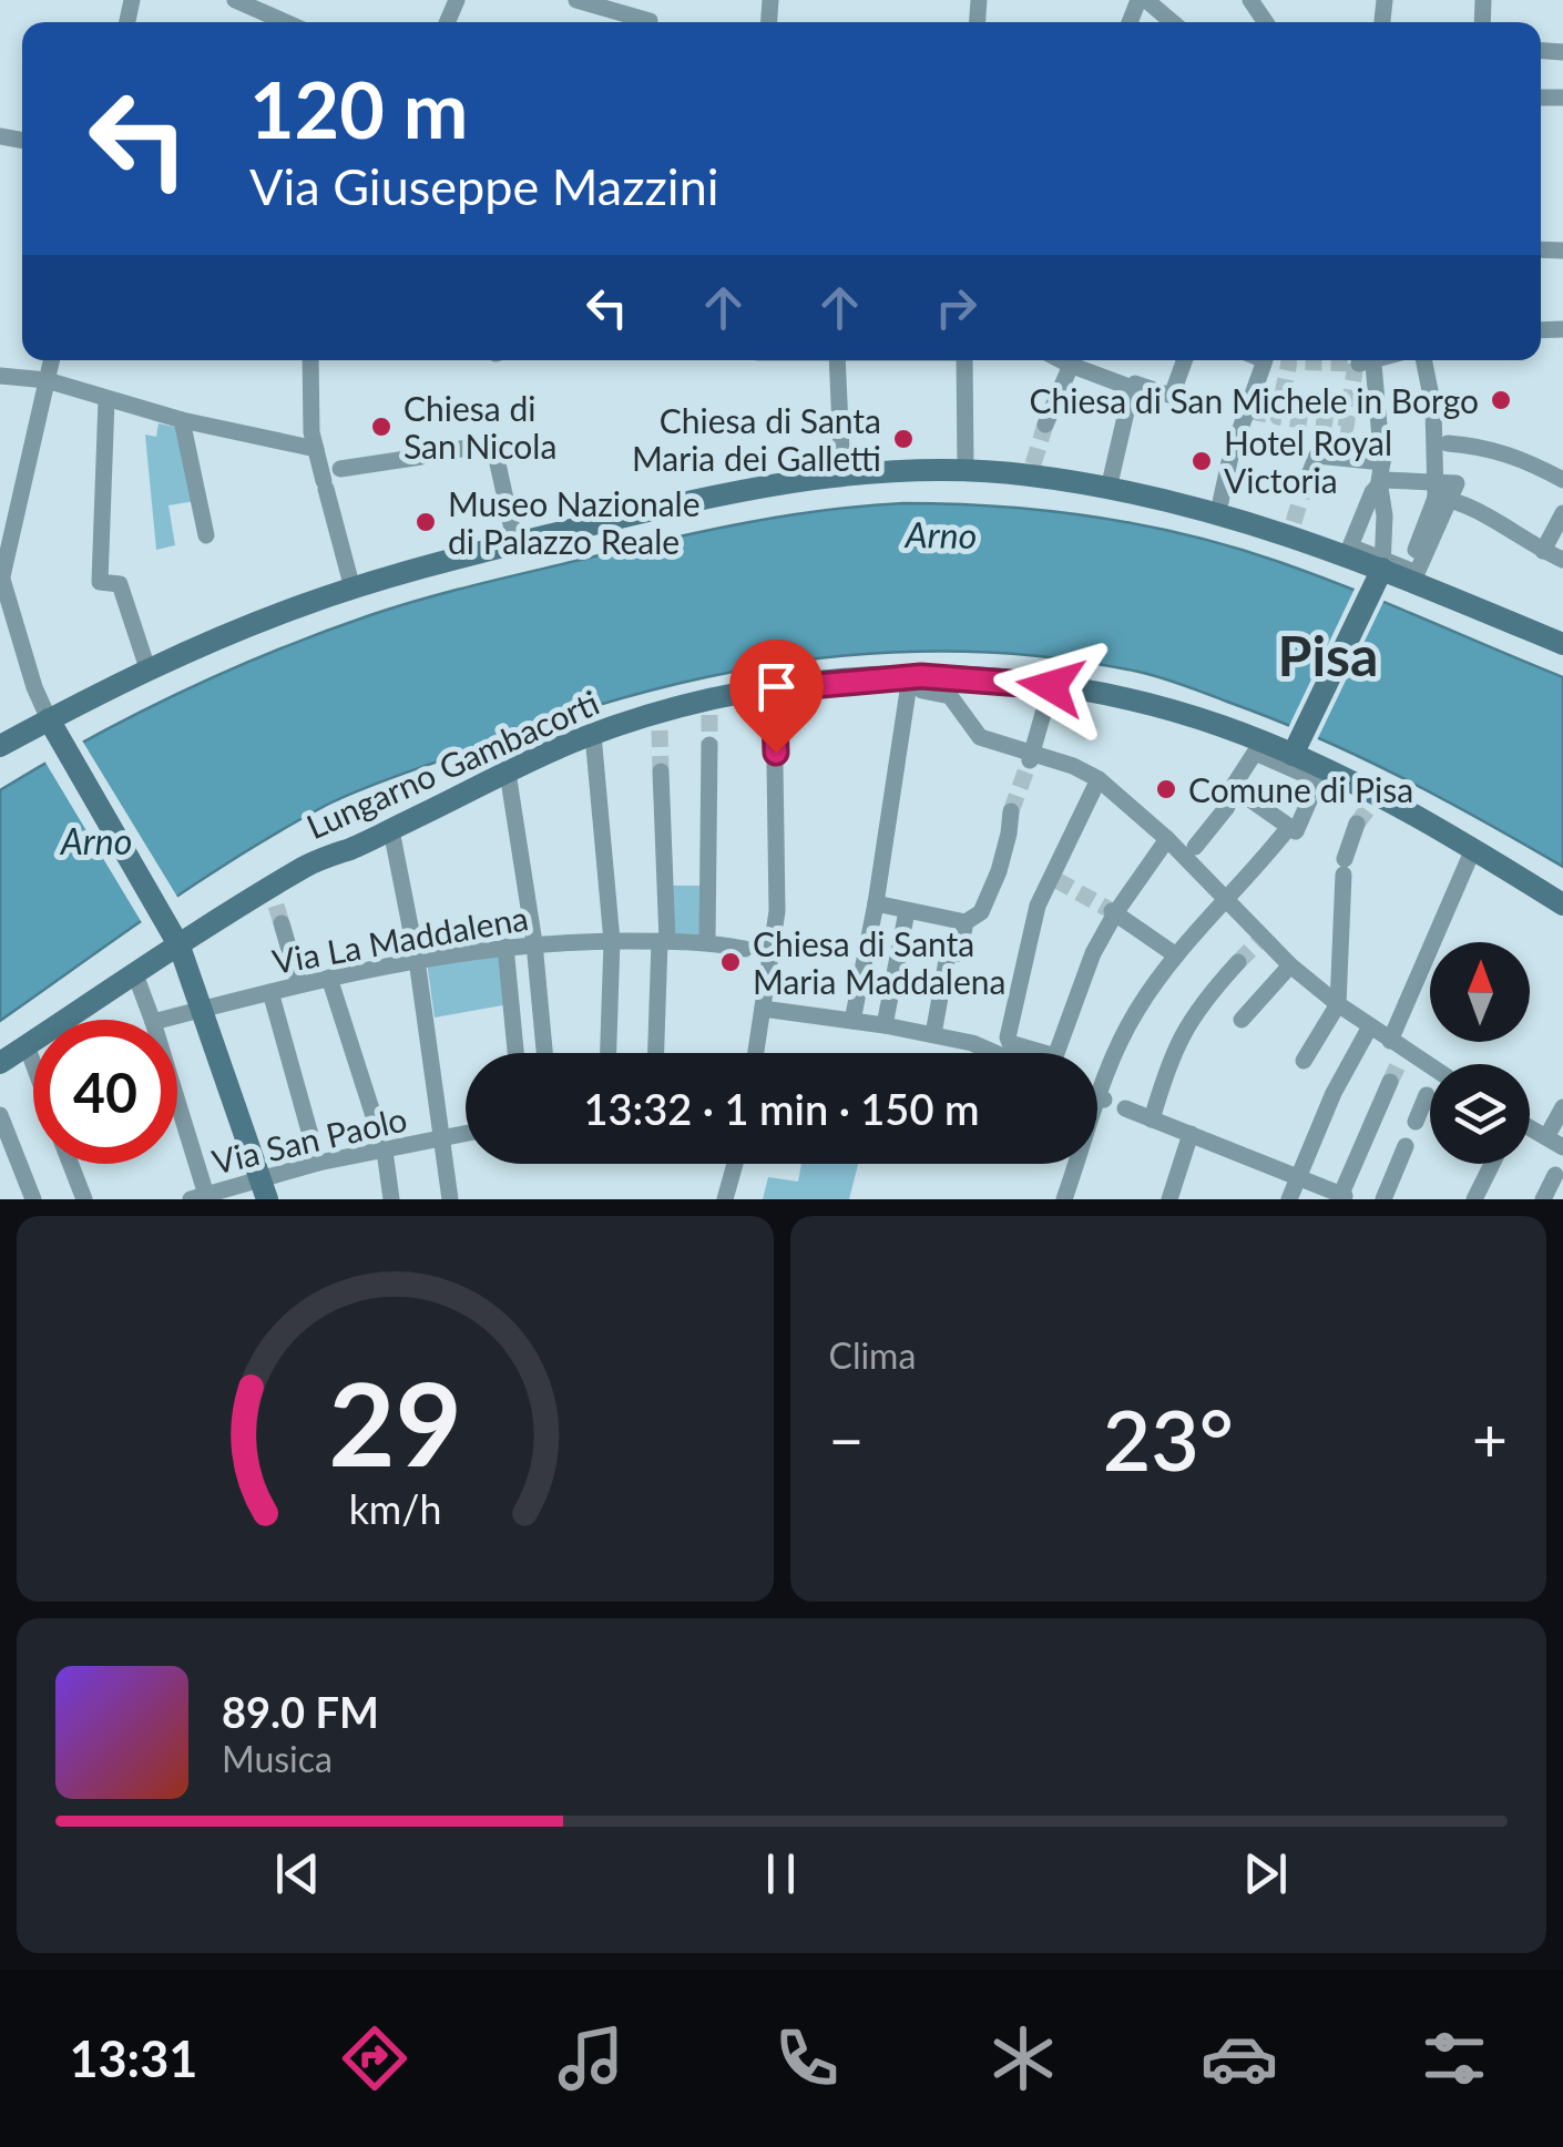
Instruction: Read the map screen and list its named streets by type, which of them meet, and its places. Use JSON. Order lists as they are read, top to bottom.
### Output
{
  "streets": {
    "street": ["Lungarno Gambacorti", "Via La Maddalena", "Via San Paolo"]
  },
  "districts": ["Pisa"],
  "water": ["Arno"],
  "places": [
    "Chiesa di San Michele in Borgo",
    "Chiesa di San Nicola",
    "Chiesa di Santa Maria dei Galletti",
    "Hotel Royal Victoria",
    "Museo Nazionale di Palazzo Reale",
    "Comune di Pisa",
    "Chiesa di Santa Maria Maddalena"
  ],
  "north": "top",
  "page": {
    "turn": ["120 m", "Via Giuseppe Mazzini"],
    "limit": "40",
    "trip": "13:32 · 1 min · 150 m",
    "tile": "Clima",
    "heat": ["−", "23°", "+"],
    "song": ["89.0 FM", "Musica"],
    "tabs": "13:31",
    "gauge": ["29", "km/h"]
  }
}
